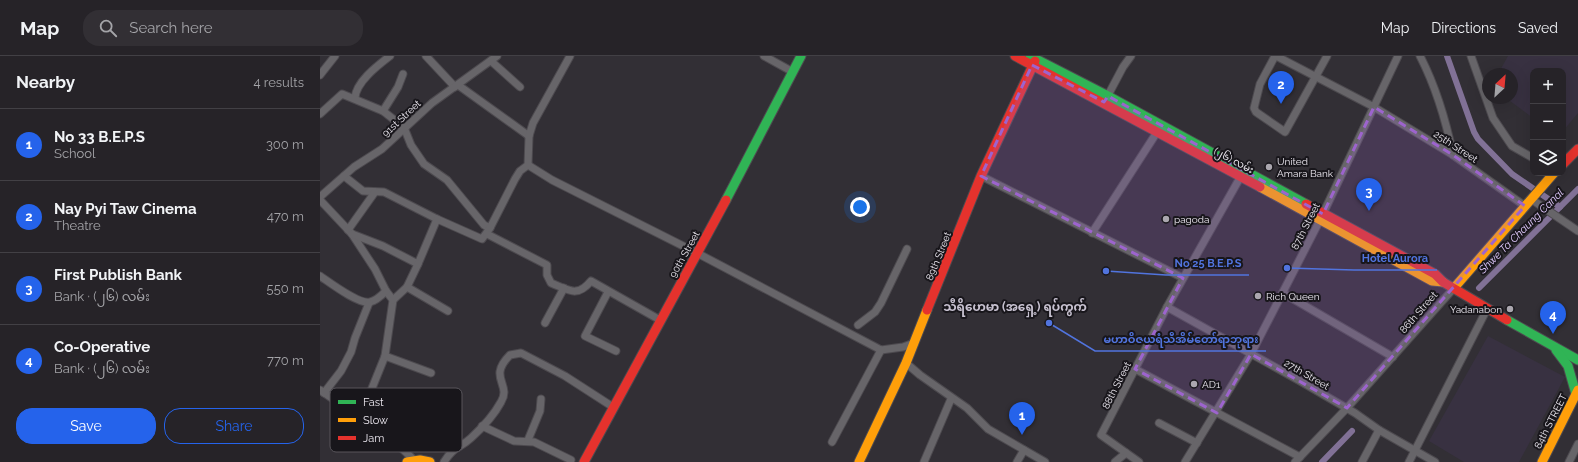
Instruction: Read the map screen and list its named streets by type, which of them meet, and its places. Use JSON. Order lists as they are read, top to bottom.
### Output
{
  "streets": {
    "street": [
      "91st Street",
      "25th Street",
      "(၂၆) လမ်း",
      "87th Street",
      "90th Street",
      "89th Street",
      "86th Street",
      "27th Street",
      "88th Street",
      "84th STREET"
    ]
  },
  "crossings": [
    ["25th Street", "87th Street"],
    ["25th Street", "86th Street"],
    ["(၂၆) လမ်း", "87th Street"],
    ["(၂၆) လမ်း", "89th Street"],
    ["(၂၆) လမ်း", "86th Street"],
    ["(၂၆) လမ်း", "88th Street"],
    ["87th Street", "27th Street"],
    ["86th Street", "27th Street"],
    ["27th Street", "88th Street"]
  ],
  "districts": ["သီရိဟေမာ (အရှေ့) ရပ်ကွက်"],
  "water": ["Shwe Ta Chaung Canal"],
  "places": [
    "United Amara Bank",
    "pagoda",
    "Hotel Aurora",
    "No 25 B.E.P.S",
    "Rich Queen",
    "Yadanabon",
    "မဟာဝိဇယရံသီအိမ်တော်ရာဘုရား",
    "AD1"
  ],
  "legend": ["Fast", "Slow", "Jam"],
  "north": "top right",
  "page": {
    "header": "Map",
    "search": "Search here",
    "nav": ["Map", "Directions", "Saved"],
    "heading": ["Nearby", "4 results"],
    "map_buttons": ["+", "−"],
    "pins": [
      "2",
      "3",
      "4",
      "1"
    ],
    "list": [
      {
        "mark": "1",
        "name": "No 33 B.E.P.S",
        "note": "School",
        "value": "300 m"
      },
      {
        "mark": "2",
        "name": "Nay Pyi Taw Cinema",
        "note": "Theatre",
        "value": "470 m"
      },
      {
        "mark": "3",
        "name": "First Publish Bank",
        "note": "Bank · (၂၆) လမ်း",
        "value": "550 m"
      },
      {
        "mark": "4",
        "name": "Co-Operative",
        "note": "Bank · (၂၆) လမ်း",
        "value": "770 m"
      }
    ],
    "buttons": ["Save", "Share"]
  }
}
